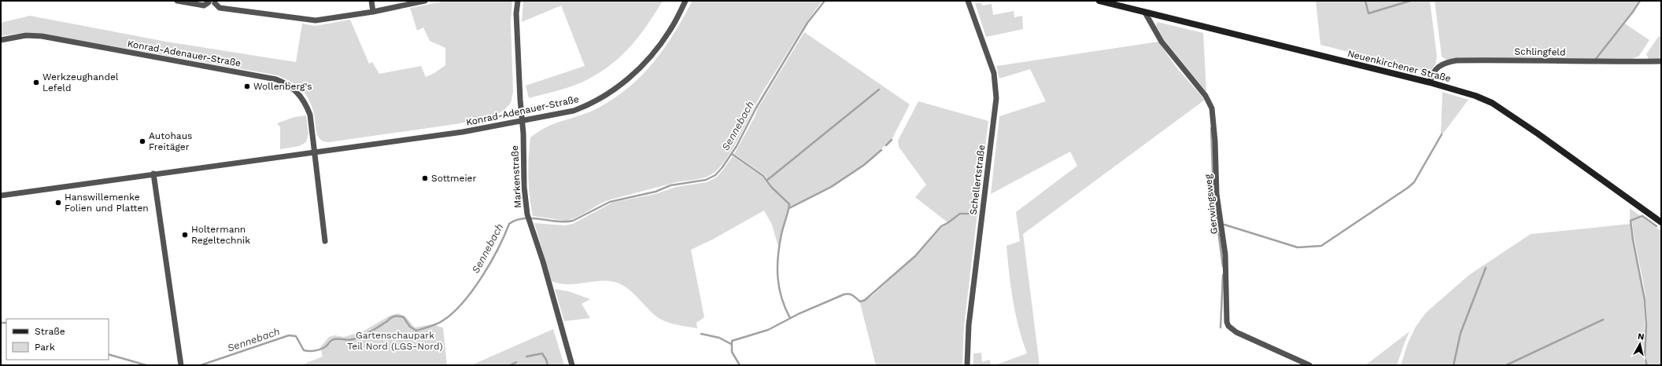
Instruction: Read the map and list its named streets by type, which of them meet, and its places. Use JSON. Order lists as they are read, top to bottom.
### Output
{
  "streets": {
    "street": [
      "Schlingfeld",
      "Konrad-Adenauer-Straße",
      "Neuenkirchener Straße",
      "Markenstraße",
      "Schellertstraße",
      "Gerwingsweg"
    ]
  },
  "crossings": [
    ["Schlingfeld", "Neuenkirchener Straße"],
    ["Konrad-Adenauer-Straße", "Markenstraße"],
    ["Neuenkirchener Straße", "Gerwingsweg"]
  ],
  "water": ["Sennebach"],
  "parks": ["Gartenschaupark Teil Nord (LGS-Nord)"],
  "places": [
    "Werkzeughandel Lefeld",
    "Wollenberg's",
    "Autohaus Freitäger",
    "Sottmeier",
    "Hanswillemenke Folien und Platten",
    "Holtermann Regeltechnik"
  ],
  "legend": ["Straße", "Park"],
  "north": "top"
}
